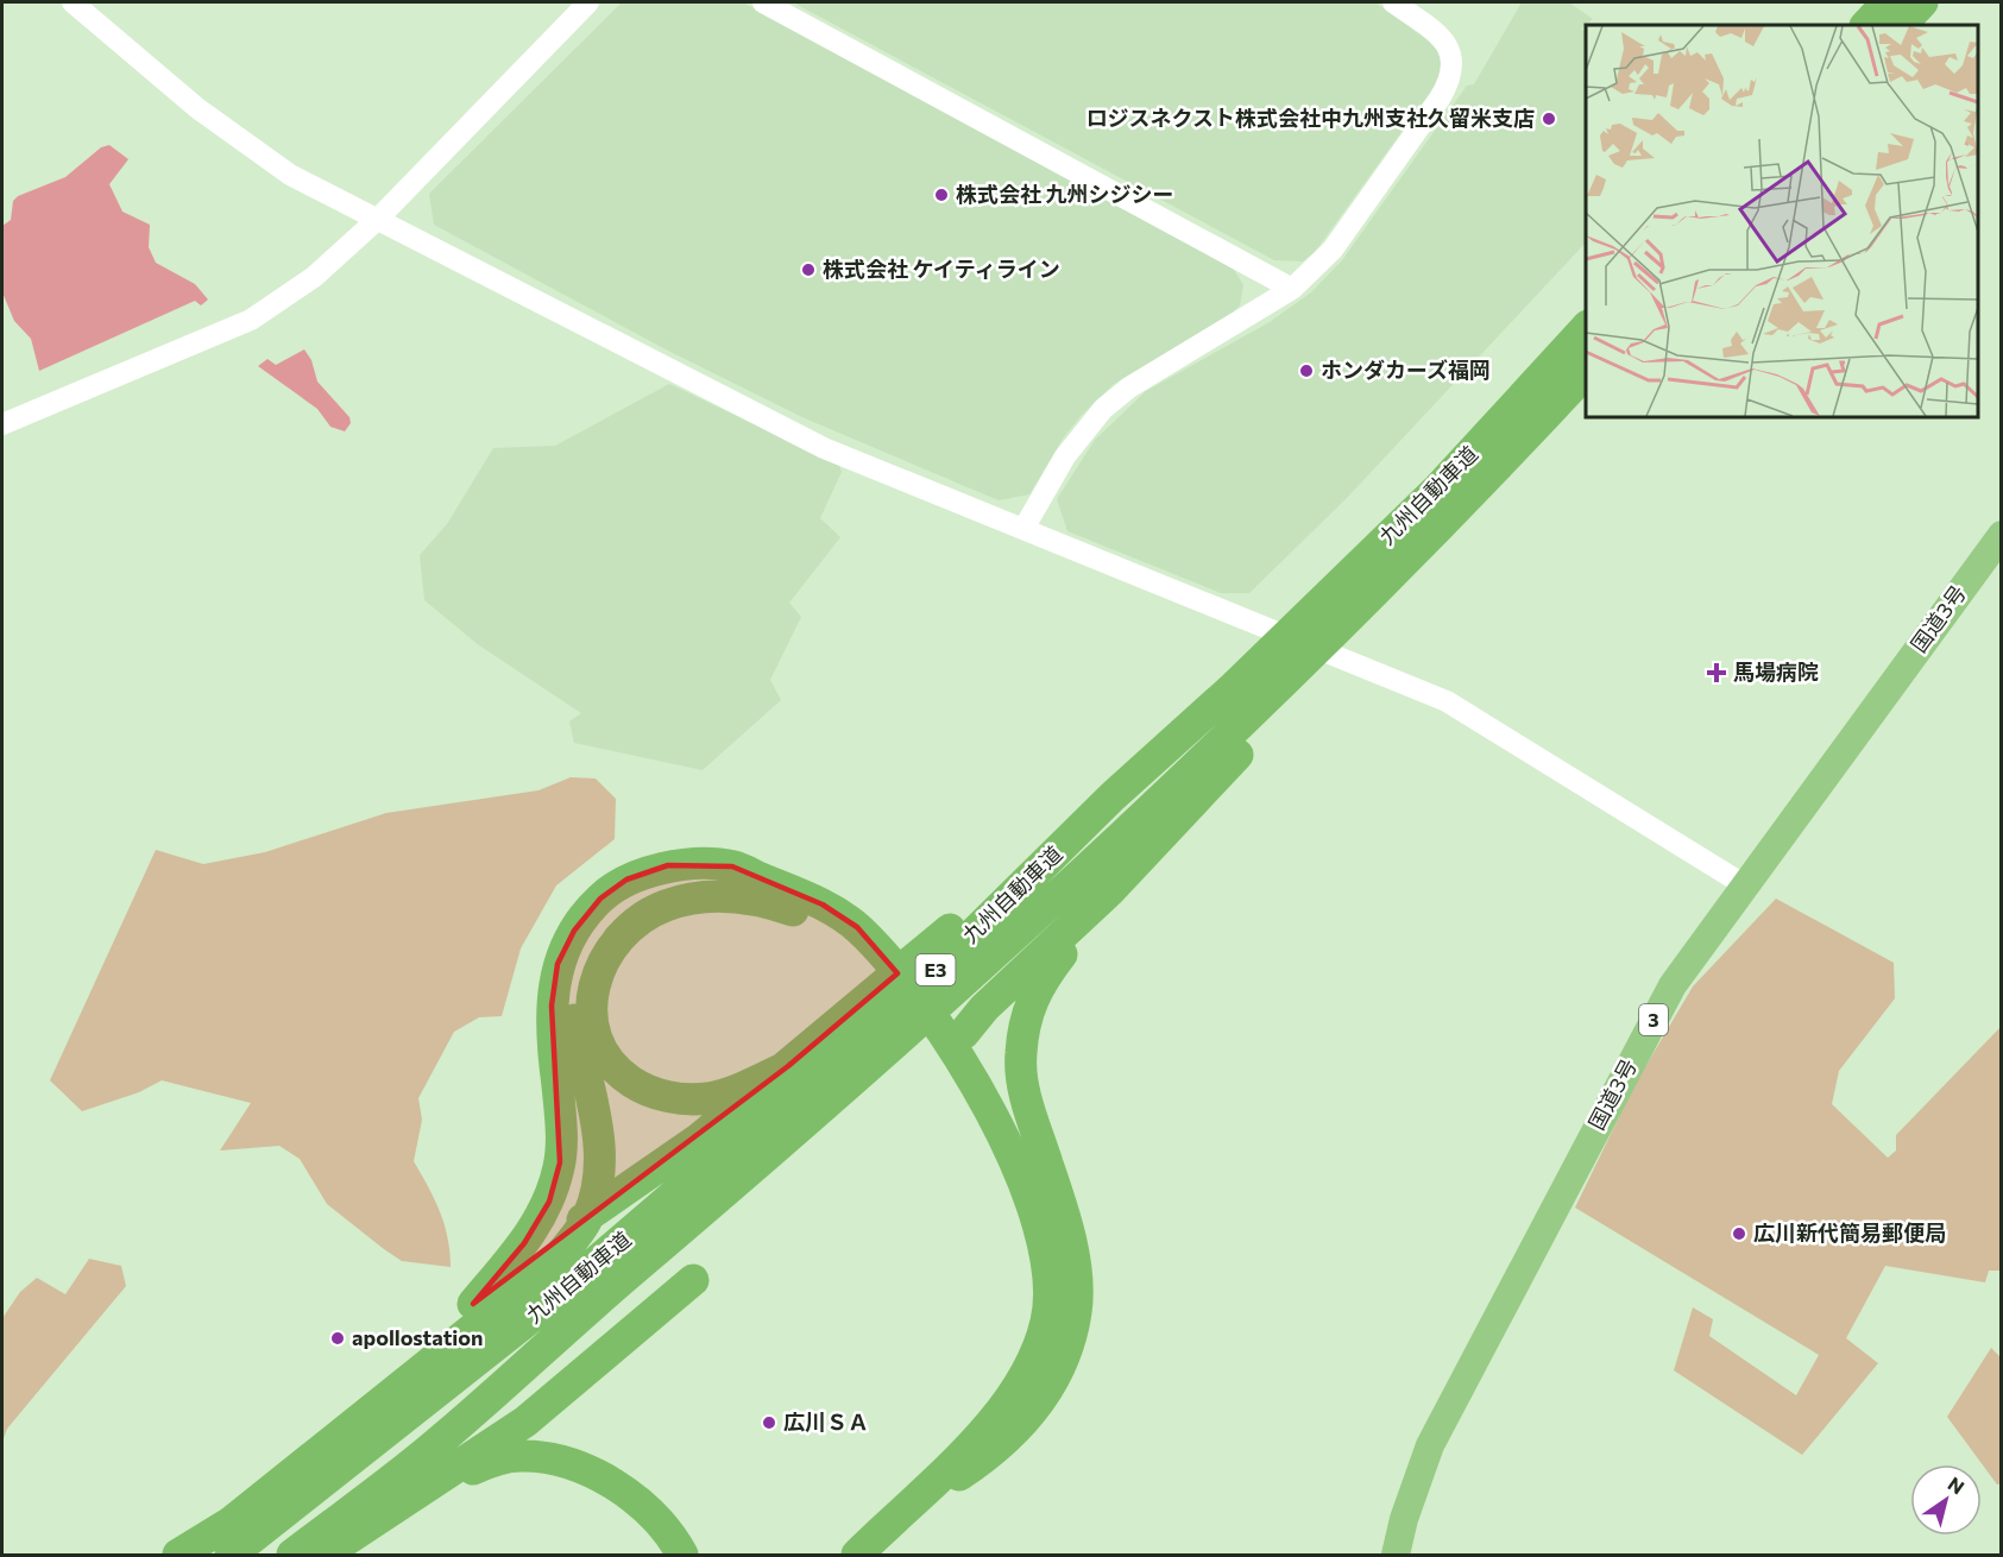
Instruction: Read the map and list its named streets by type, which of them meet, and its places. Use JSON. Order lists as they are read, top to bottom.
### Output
{
  "streets": {
    "highway": [
      "九州自動車道",
      "国道3号",
      "E3",
      "3"
    ]
  },
  "places": {
    "other": [
      "ロジスネクスト株式会社中九州支社久留米支店",
      "株式会社 九州シジシー",
      "株式会社 ケイティライン",
      "ホンダカーズ福岡",
      "広川新代簡易郵便局",
      "apollostation",
      "広川ＳＡ"
    ],
    "health": ["馬場病院"]
  },
  "north": "top right"
}
